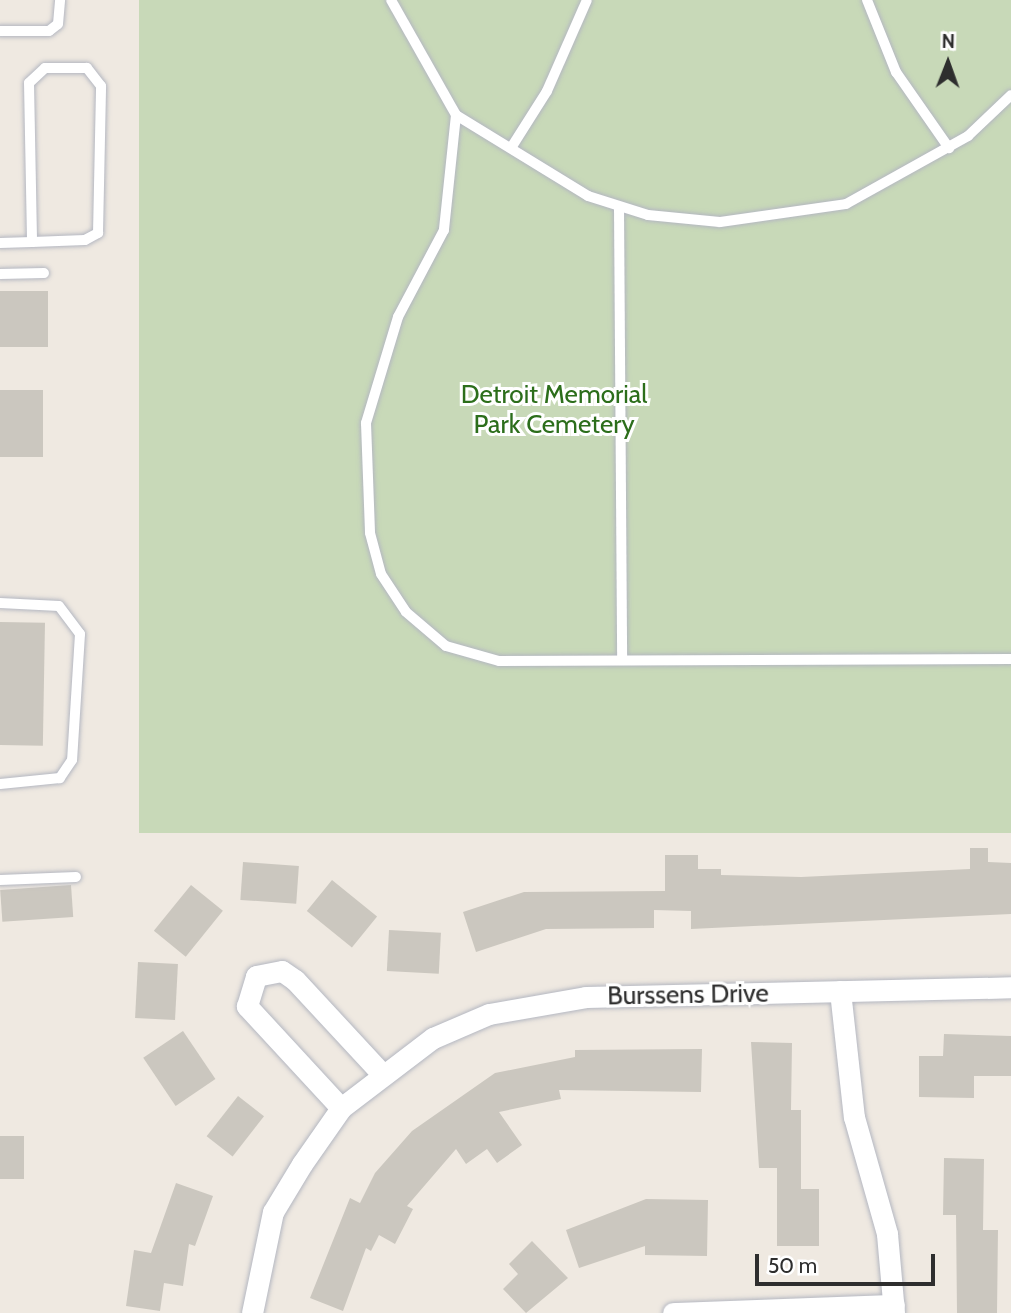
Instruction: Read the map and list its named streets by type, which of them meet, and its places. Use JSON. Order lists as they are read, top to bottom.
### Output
{
  "streets": {
    "street": ["Burssens Drive"]
  },
  "parks": ["Detroit Memorial Park Cemetery"],
  "scale_bar": "50 m",
  "north": "top"
}
